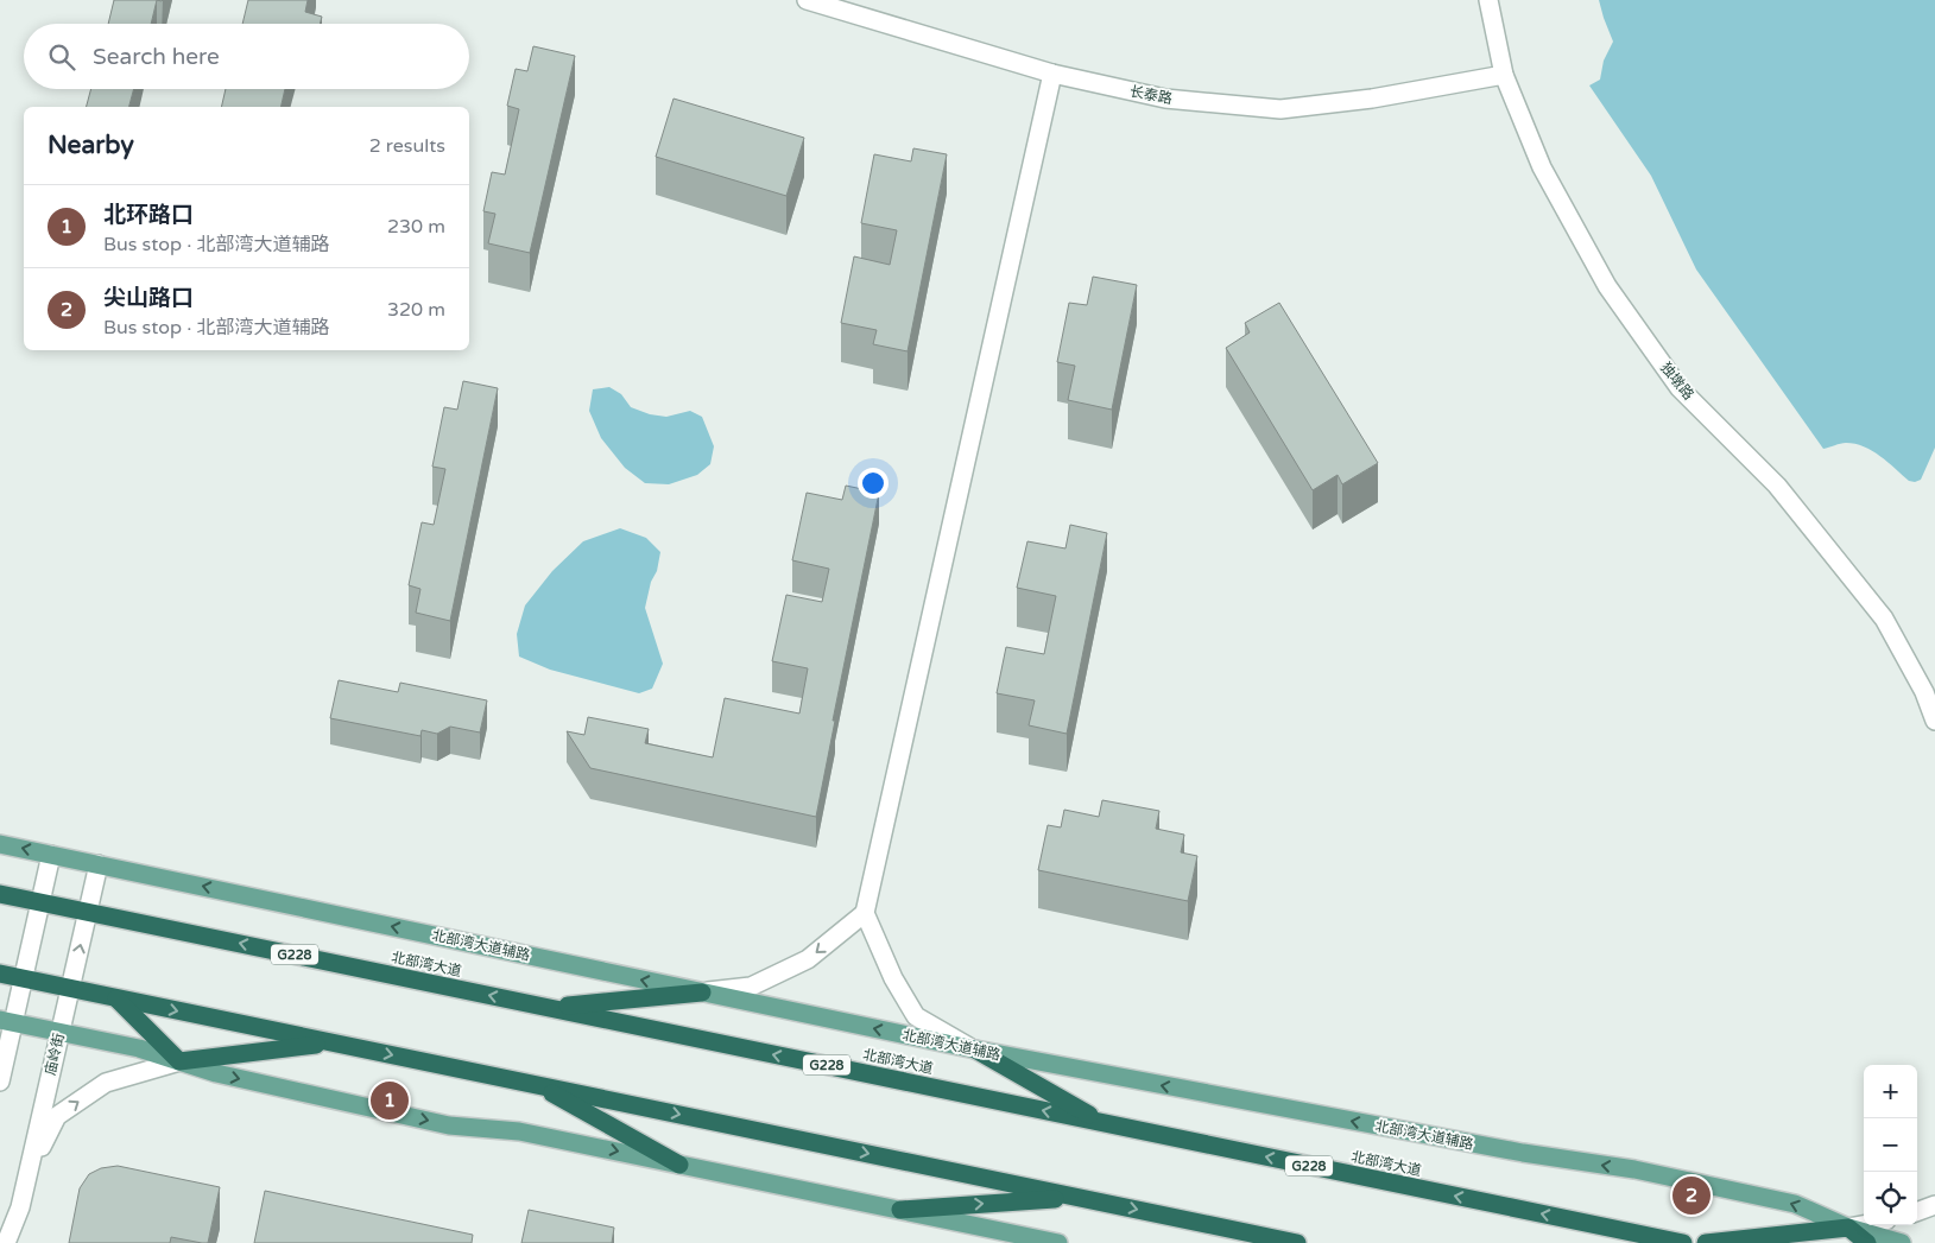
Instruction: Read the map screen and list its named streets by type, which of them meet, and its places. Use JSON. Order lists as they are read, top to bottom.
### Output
{
  "streets": {
    "highway": ["G228", "北部湾大道"],
    "main road": ["北部湾大道辅路"],
    "street": ["长泰路", "独墩路", "庙岭街"]
  },
  "crossings": [
    ["长泰路", "独墩路"],
    ["北部湾大道辅路", "庙岭街"],
    ["北部湾大道", "庙岭街"]
  ],
  "one_way": ["北部湾大道辅路"],
  "page": {
    "search": "Search here",
    "heading": ["Nearby", "2 results"],
    "list": [
      {
        "mark": "1",
        "name": "北环路口",
        "note": "Bus stop · 北部湾大道辅路",
        "value": "230 m"
      },
      {
        "mark": "2",
        "name": "尖山路口",
        "note": "Bus stop · 北部湾大道辅路",
        "value": "320 m"
      }
    ],
    "map_buttons": ["+", "−"],
    "pins": ["1", "2"]
  }
}
